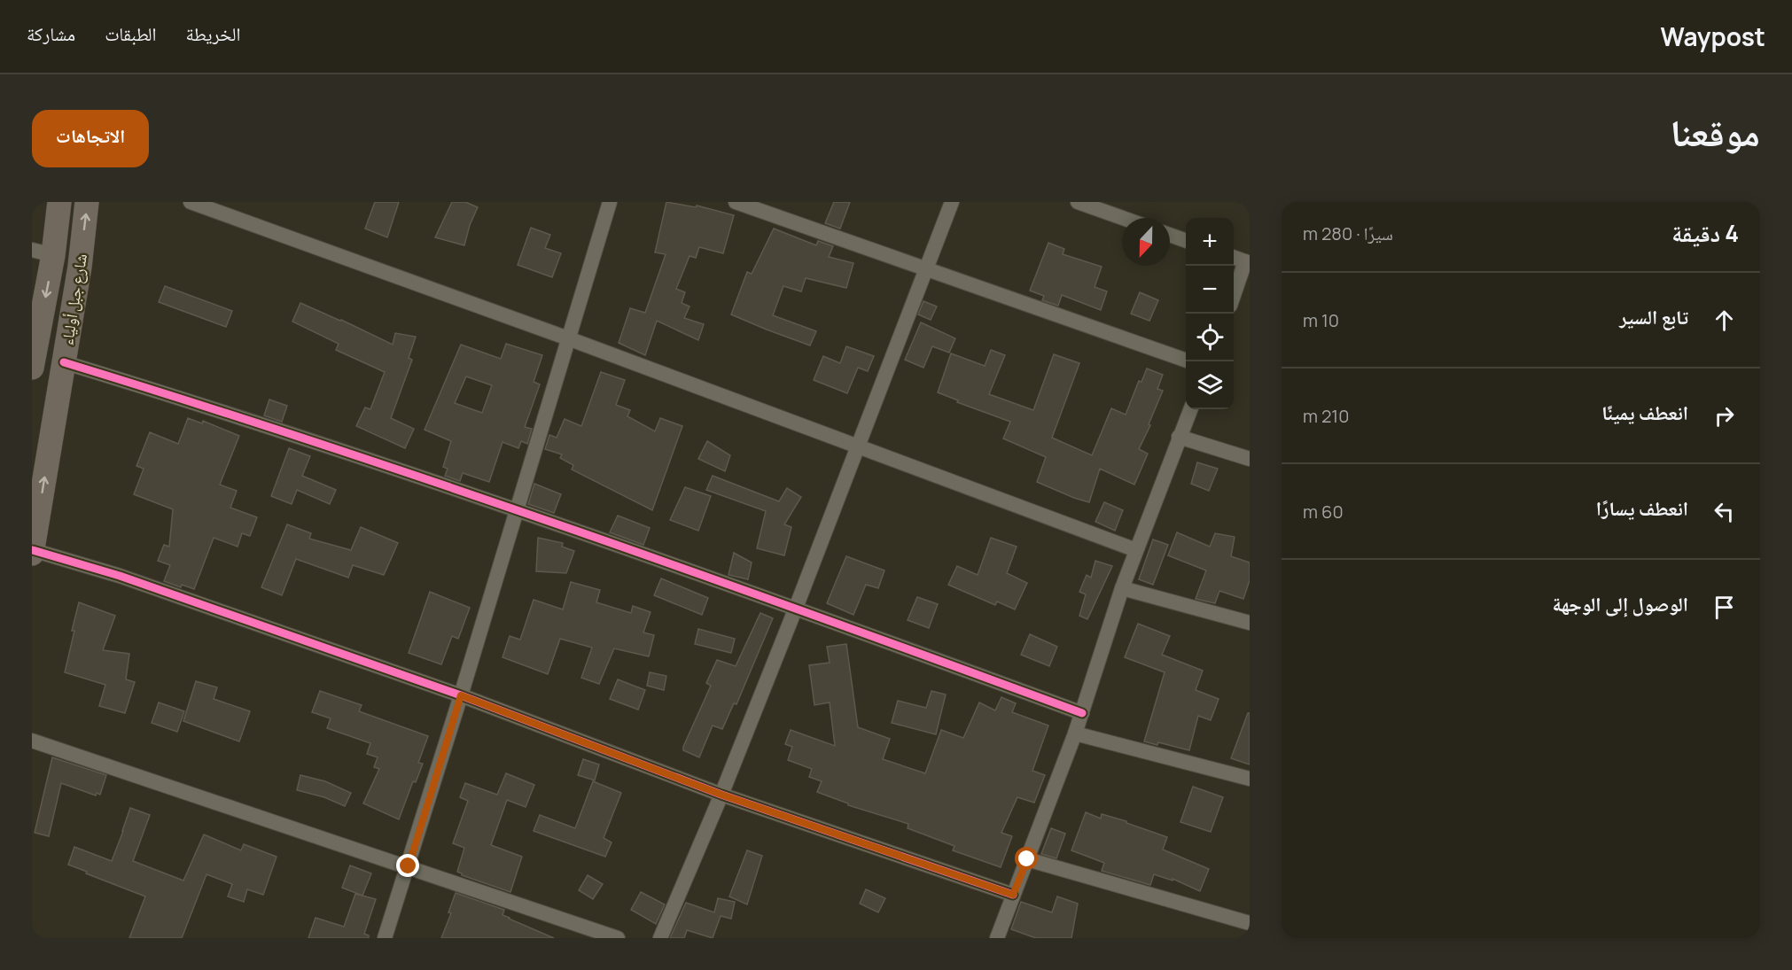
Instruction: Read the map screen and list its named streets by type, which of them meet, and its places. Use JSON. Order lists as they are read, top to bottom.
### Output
{
  "streets": {
    "main road": ["شارع جبل أولياء"]
  },
  "north": "bottom",
  "page": {
    "header": "Waypost",
    "nav": ["الخريطة", "الطبقات", "مشاركة"],
    "title": "موقعنا",
    "buttons": "الاتجاهات",
    "heading": ["4 دقيقة", "سيرًا · 280 m"],
    "map_buttons": ["+", "−"],
    "list": [
      ["تابع السير", "10 m"],
      ["انعطف يمينًا", "210 m"],
      ["انعطف يسارًا", "60 m"],
      "الوصول إلى الوجهة"
    ]
  }
}
